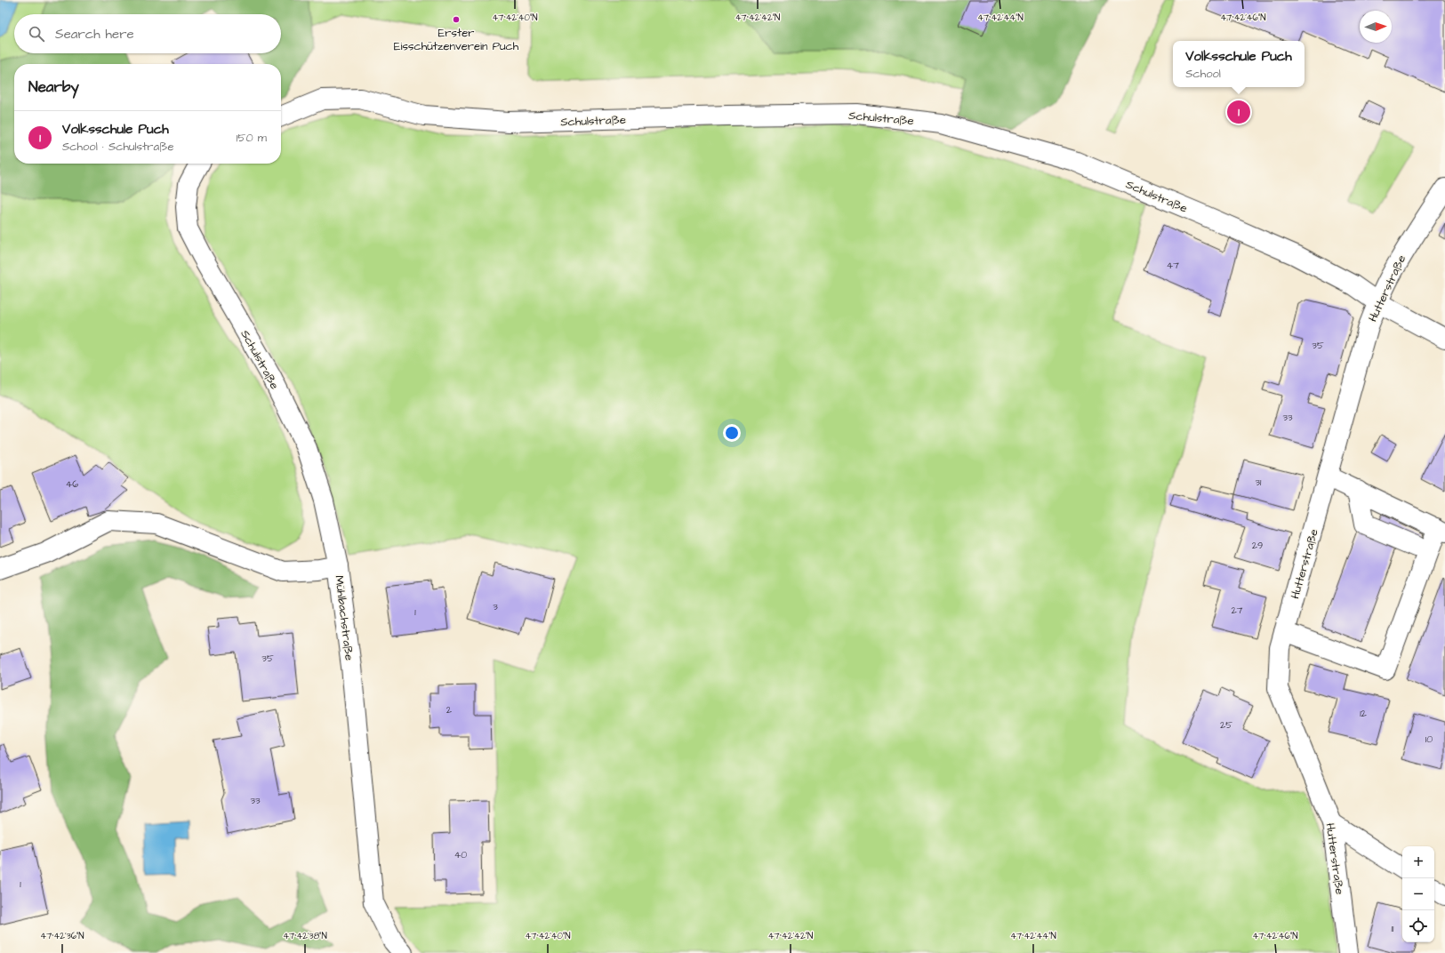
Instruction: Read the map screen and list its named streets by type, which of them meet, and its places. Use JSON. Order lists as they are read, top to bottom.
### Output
{
  "streets": {
    "street": ["Schulstraße", "Hutterstraße", "Mühlbachstraße"]
  },
  "crossings": [
    ["Schulstraße", "Hutterstraße"],
    ["Schulstraße", "Mühlbachstraße"]
  ],
  "places": ["Erster Eisschützenverein Puch"],
  "house_numbers": [
    "47",
    "35",
    "33",
    "31",
    "46",
    "29",
    "3",
    "27",
    "1",
    "35",
    "2",
    "12",
    "25",
    "10",
    "33",
    "40",
    "1",
    "11"
  ],
  "north": "right",
  "page": {
    "search": "Search here",
    "popup": ["Volksschule Puch", "School"],
    "heading": "Nearby",
    "pins": "1",
    "list": [
      {
        "mark": "1",
        "name": "Volksschule Puch",
        "note": "School · Schulstraße",
        "value": "150 m"
      }
    ],
    "map_buttons": ["+", "−"]
  },
  "coordinates": [
    "47°42'40\"N",
    "47°42'42\"N",
    "47°42'44\"N",
    "47°42'46\"N",
    "47°42'36\"N",
    "47°42'38\"N"
  ]
}
